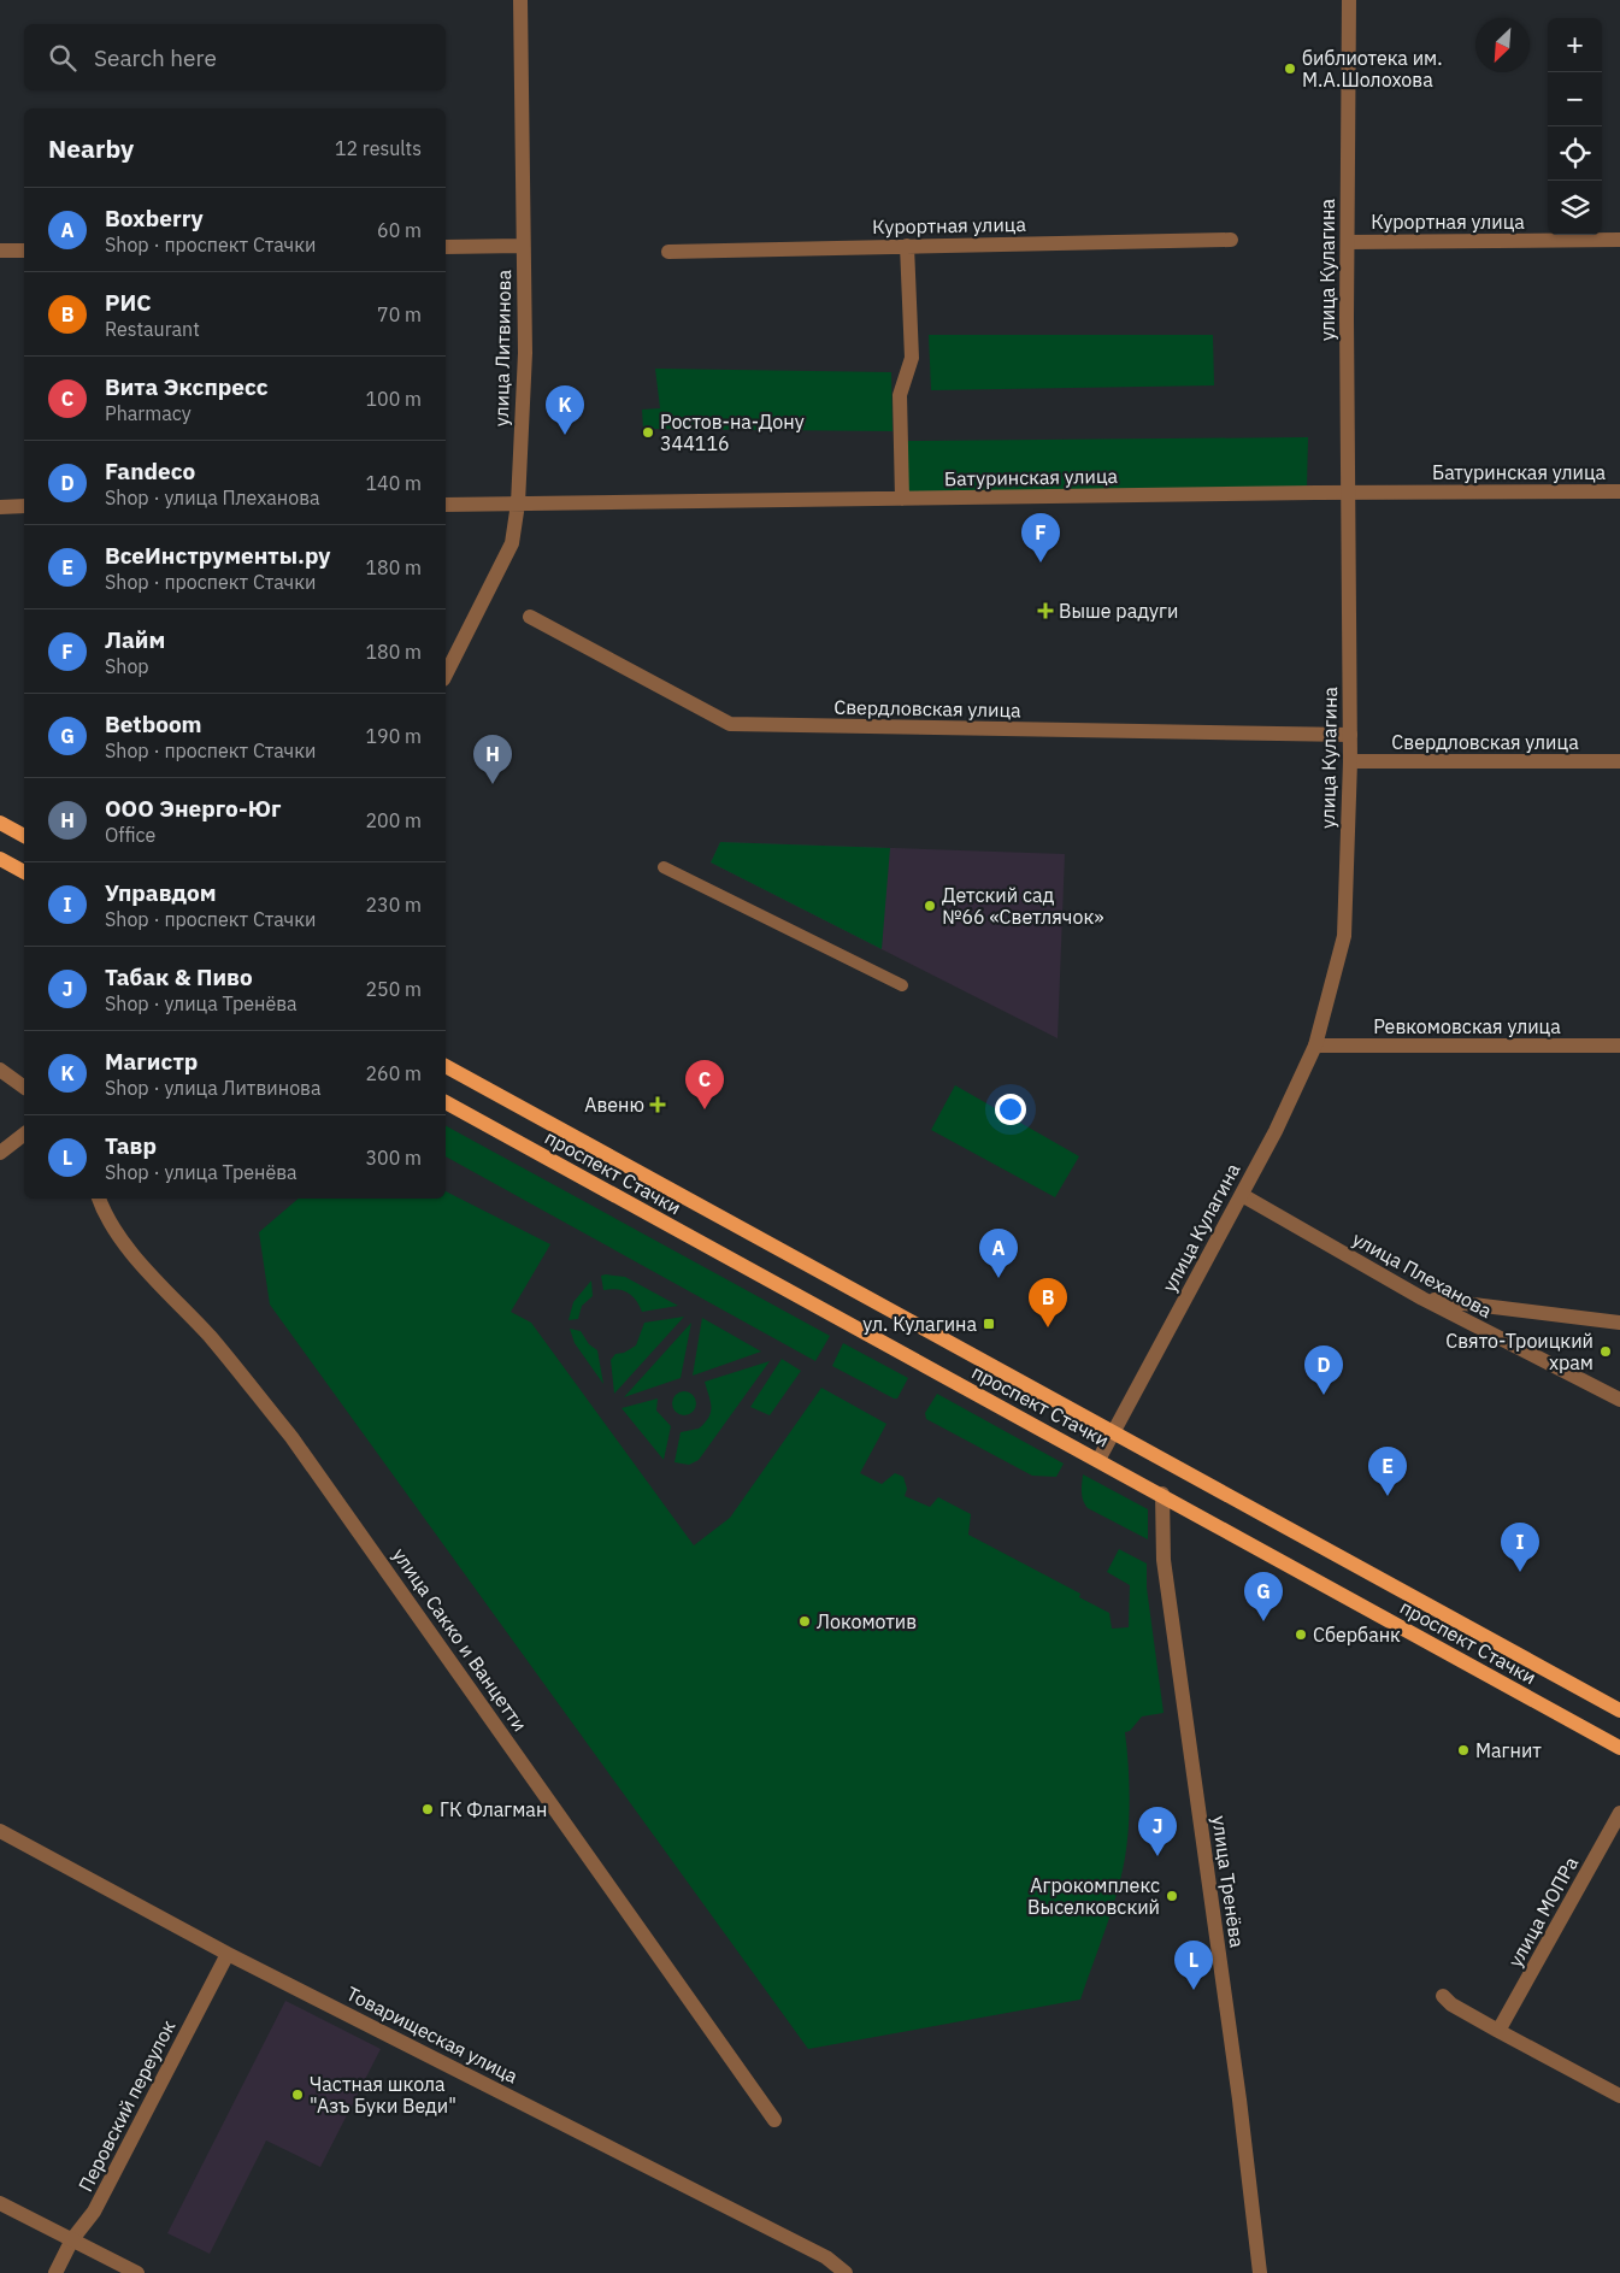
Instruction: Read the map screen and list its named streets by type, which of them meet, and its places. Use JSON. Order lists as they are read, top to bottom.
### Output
{
  "streets": {
    "main road": ["проспект Стачки"],
    "street": [
      "Курортная улица",
      "улица Кулагина",
      "улица Литвинова",
      "Батуринская улица",
      "Свердловская улица",
      "Ревкомовская улица",
      "улица Плеханова",
      "улица Сакко и Ванцетти",
      "улица Тренёва",
      "улица МОПРа",
      "Товарищеская улица",
      "Перовский переулок"
    ]
  },
  "crossings": [
    ["Курортная улица", "улица Кулагина"],
    ["улица Кулагина", "Батуринская улица"],
    ["улица Кулагина", "Свердловская улица"],
    ["улица Кулагина", "Ревкомовская улица"],
    ["улица Кулагина", "проспект Стачки"],
    ["улица Кулагина", "улица Плеханова"],
    ["улица Литвинова", "Батуринская улица"],
    ["проспект Стачки", "улица Тренёва"],
    ["Товарищеская улица", "Перовский переулок"]
  ],
  "places": {
    "other": [
      "библиотека им. М.А.Шолохова",
      "Ростов-на-Дону 344116",
      "Детский сад №66 «Светлячок»",
      "Свято-Троицкий храм",
      "Локомотив",
      "Сбербанк",
      "Магнит",
      "ГК Флагман",
      "Агрокомплекс Выселковский",
      "Частная школа \"Азъ Буки Веди\""
    ],
    "health": ["Выше радуги", "Авеню"],
    "transit": ["ул. Кулагина"]
  },
  "north": "bottom left",
  "page": {
    "map_buttons": ["+", "−"],
    "search": "Search here",
    "heading": ["Nearby", "12 results"],
    "list": [
      {
        "mark": "A",
        "name": "Boxberry",
        "note": "Shop · проспект Стачки",
        "value": "60 m"
      },
      {
        "mark": "B",
        "name": "РИС",
        "note": "Restaurant",
        "value": "70 m"
      },
      {
        "mark": "C",
        "name": "Вита Экспресс",
        "note": "Pharmacy",
        "value": "100 m"
      },
      {
        "mark": "D",
        "name": "Fandeco",
        "note": "Shop · улица Плеханова",
        "value": "140 m"
      },
      {
        "mark": "E",
        "name": "ВсеИнструменты.ру",
        "note": "Shop · проспект Стачки",
        "value": "180 m"
      },
      {
        "mark": "F",
        "name": "Лайм",
        "note": "Shop",
        "value": "180 m"
      },
      {
        "mark": "G",
        "name": "Betboom",
        "note": "Shop · проспект Стачки",
        "value": "190 m"
      },
      {
        "mark": "H",
        "name": "ООО Энерго-Юг",
        "note": "Office",
        "value": "200 m"
      },
      {
        "mark": "I",
        "name": "Управдом",
        "note": "Shop · проспект Стачки",
        "value": "230 m"
      },
      {
        "mark": "J",
        "name": "Табак & Пиво",
        "note": "Shop · улица Тренёва",
        "value": "250 m"
      },
      {
        "mark": "K",
        "name": "Магистр",
        "note": "Shop · улица Литвинова",
        "value": "260 m"
      },
      {
        "mark": "L",
        "name": "Тавр",
        "note": "Shop · улица Тренёва",
        "value": "300 m"
      }
    ],
    "pins": [
      "K",
      "F",
      "H",
      "C",
      "A",
      "B",
      "D",
      "E",
      "I",
      "G",
      "J",
      "L"
    ]
  }
}
